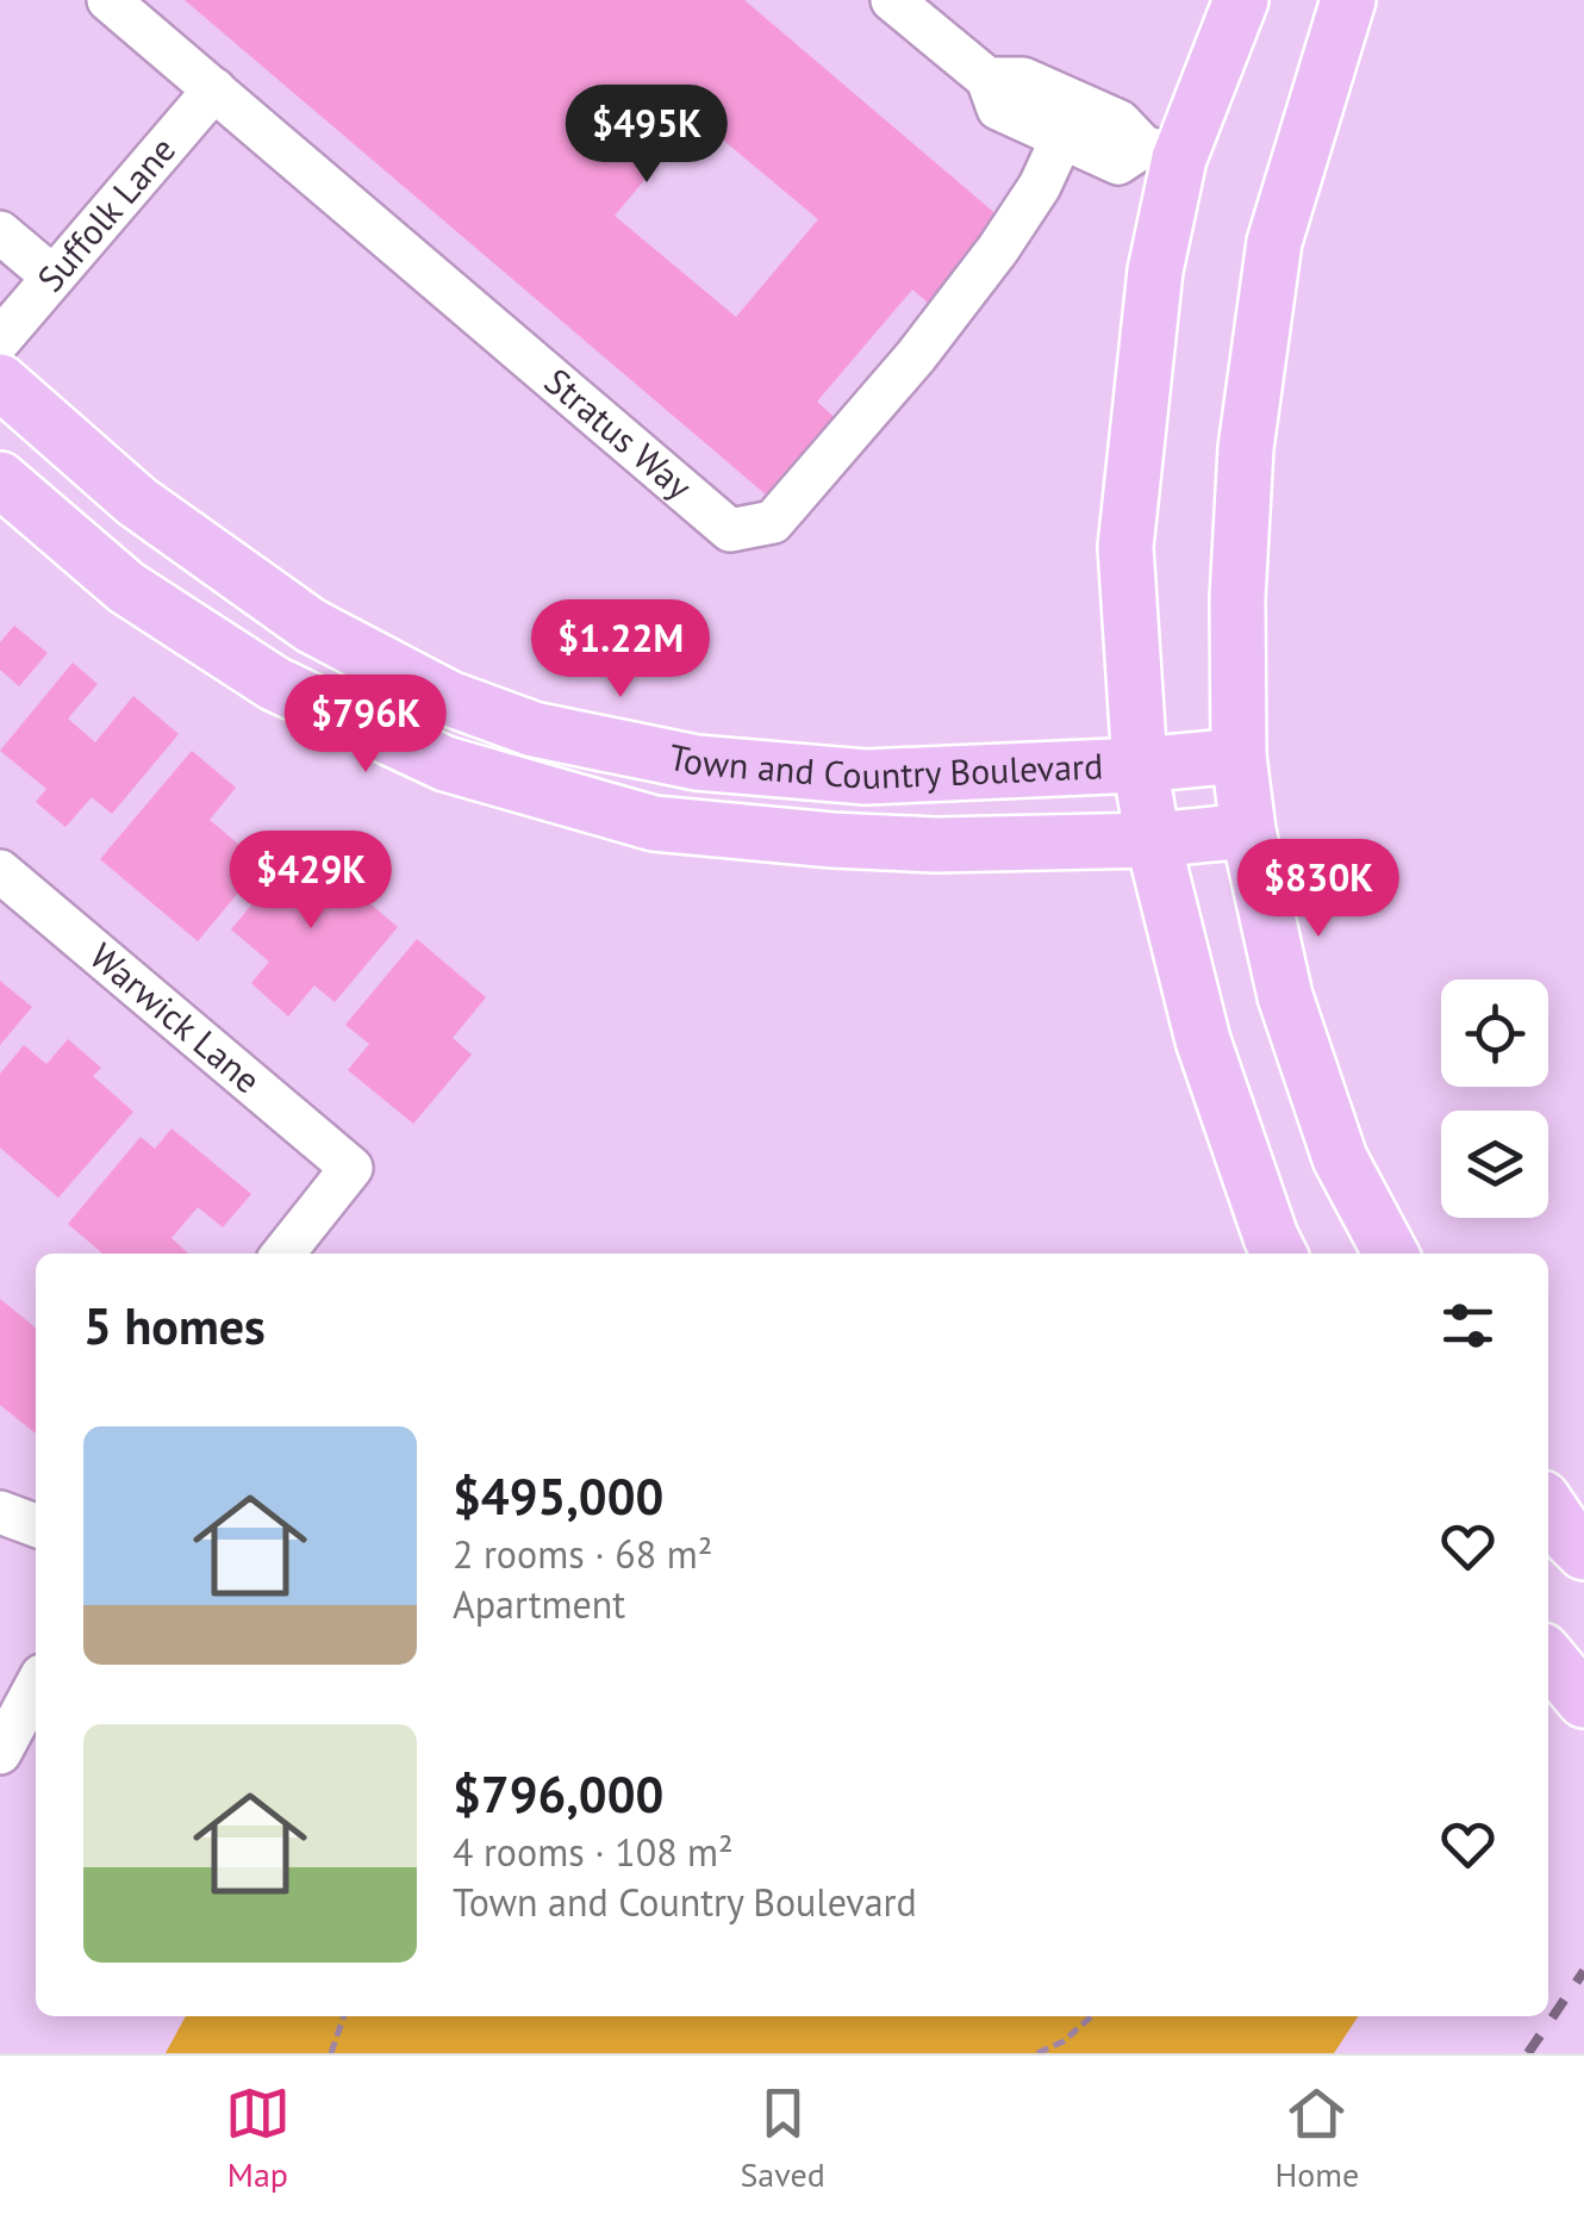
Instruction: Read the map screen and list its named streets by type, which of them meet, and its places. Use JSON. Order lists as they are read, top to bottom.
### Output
{
  "streets": {
    "main road": ["Town and Country Boulevard"],
    "street": ["Suffolk Lane", "Stratus Way", "Warwick Lane"]
  },
  "crossings": [
    ["Suffolk Lane", "Stratus Way"]
  ],
  "page": {
    "price": [
      "$495K",
      "$1.22M",
      "$796K",
      "$429K",
      "$830K"
    ],
    "heading": "5 homes",
    "list": [
      {
        "name": "$495,000",
        "note": "2 rooms · 68 m² · Apartment"
      },
      {
        "name": "$796,000",
        "note": "4 rooms · 108 m² · Town and Country Boulevard"
      }
    ],
    "tabs": ["Map", "Saved", "Home"]
  }
}
